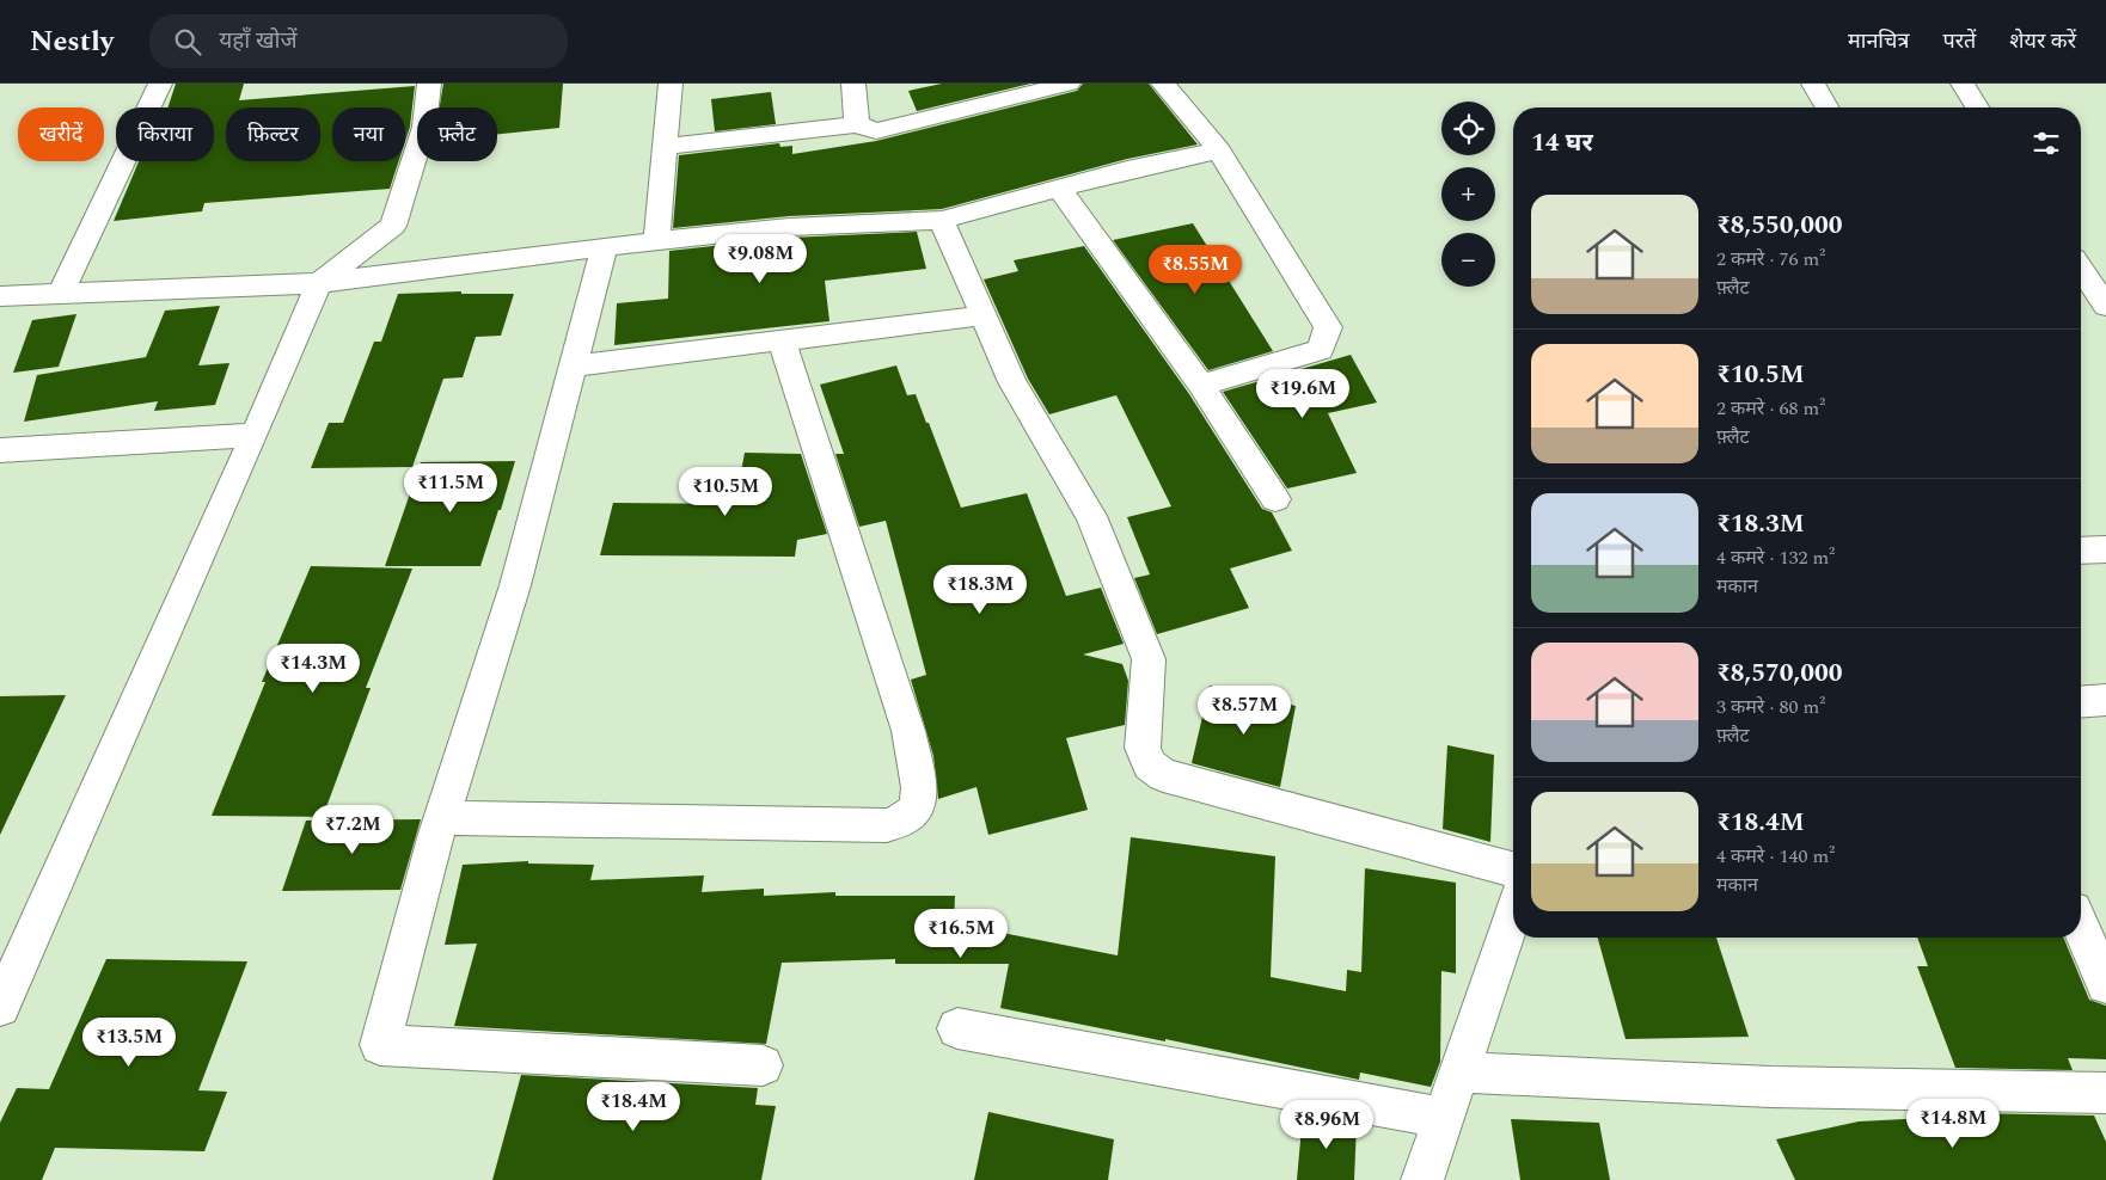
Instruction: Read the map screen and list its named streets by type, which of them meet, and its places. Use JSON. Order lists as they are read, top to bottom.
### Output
{
  "page": {
    "header": "Nestly",
    "search": "यहाँ खोजें",
    "nav": ["मानचित्र", "परतें", "शेयर करें"],
    "map_buttons": ["+", "−"],
    "chip": [
      "खरीदें",
      "किराया",
      "फ़िल्टर",
      "नया",
      "फ़्लैट"
    ],
    "heading": "14 घर",
    "list": [
      {
        "name": "₹8,550,000",
        "note": "2 कमरे · 76 m² · फ़्लैट"
      },
      {
        "name": "₹10.5M",
        "note": "2 कमरे · 68 m² · फ़्लैट"
      },
      {
        "name": "₹18.3M",
        "note": "4 कमरे · 132 m² · मकान"
      },
      {
        "name": "₹8,570,000",
        "note": "3 कमरे · 80 m² · फ़्लैट"
      },
      {
        "name": "₹18.4M",
        "note": "4 कमरे · 140 m² · मकान"
      }
    ],
    "price": [
      "₹9.08M",
      "₹8.55M",
      "₹19.6M",
      "₹11.5M",
      "₹10.5M",
      "₹18.3M",
      "₹14.3M",
      "₹8.57M",
      "₹7.2M",
      "₹16.5M",
      "₹13.5M",
      "₹18.4M",
      "₹14.8M",
      "₹8.96M"
    ]
  }
}
